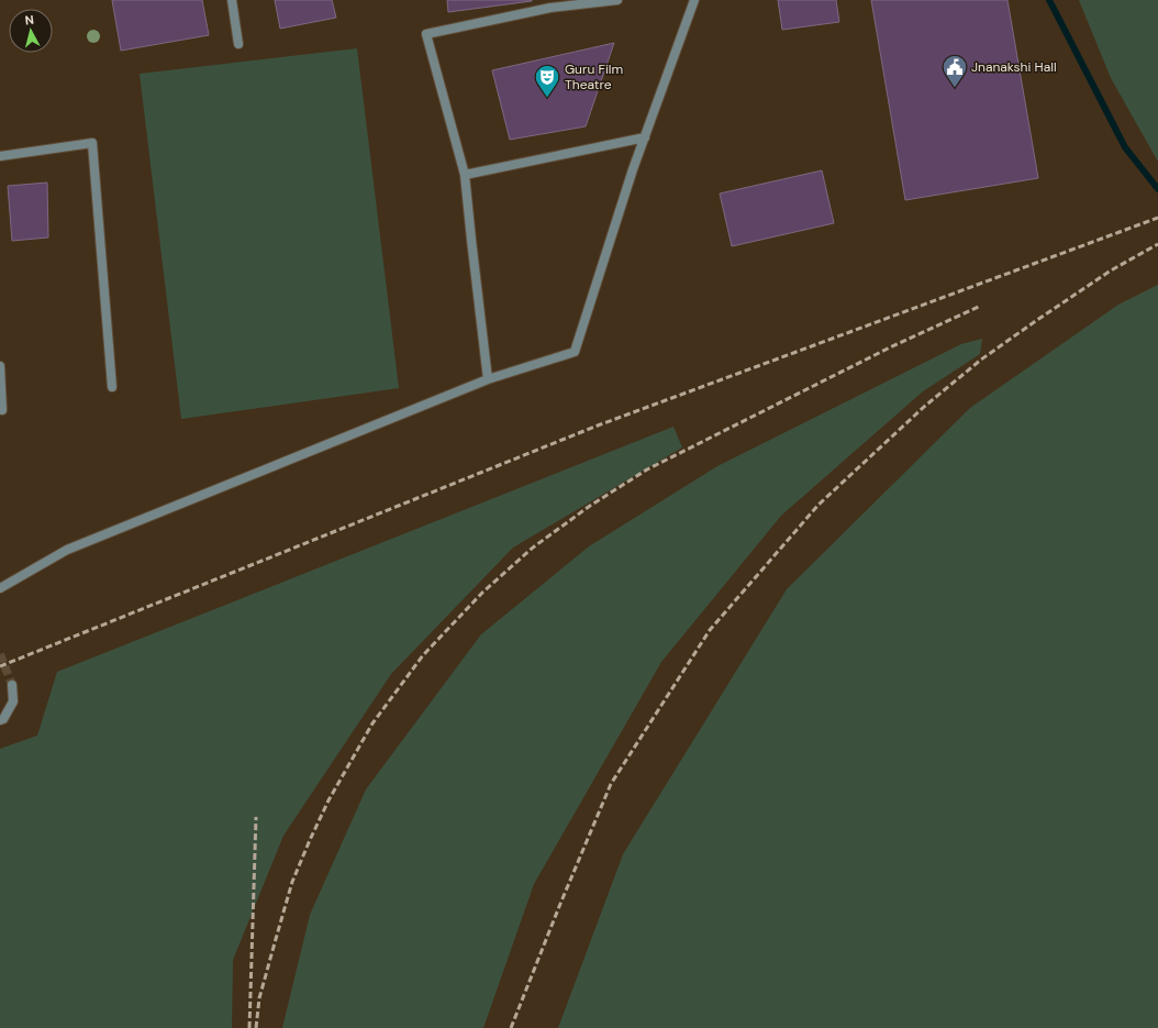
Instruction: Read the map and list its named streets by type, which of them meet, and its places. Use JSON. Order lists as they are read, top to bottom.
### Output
{
  "places": {
    "public building": ["Jnanakshi Hall"],
    "theatre": ["Guru Film Theatre"]
  },
  "north": "top"
}
